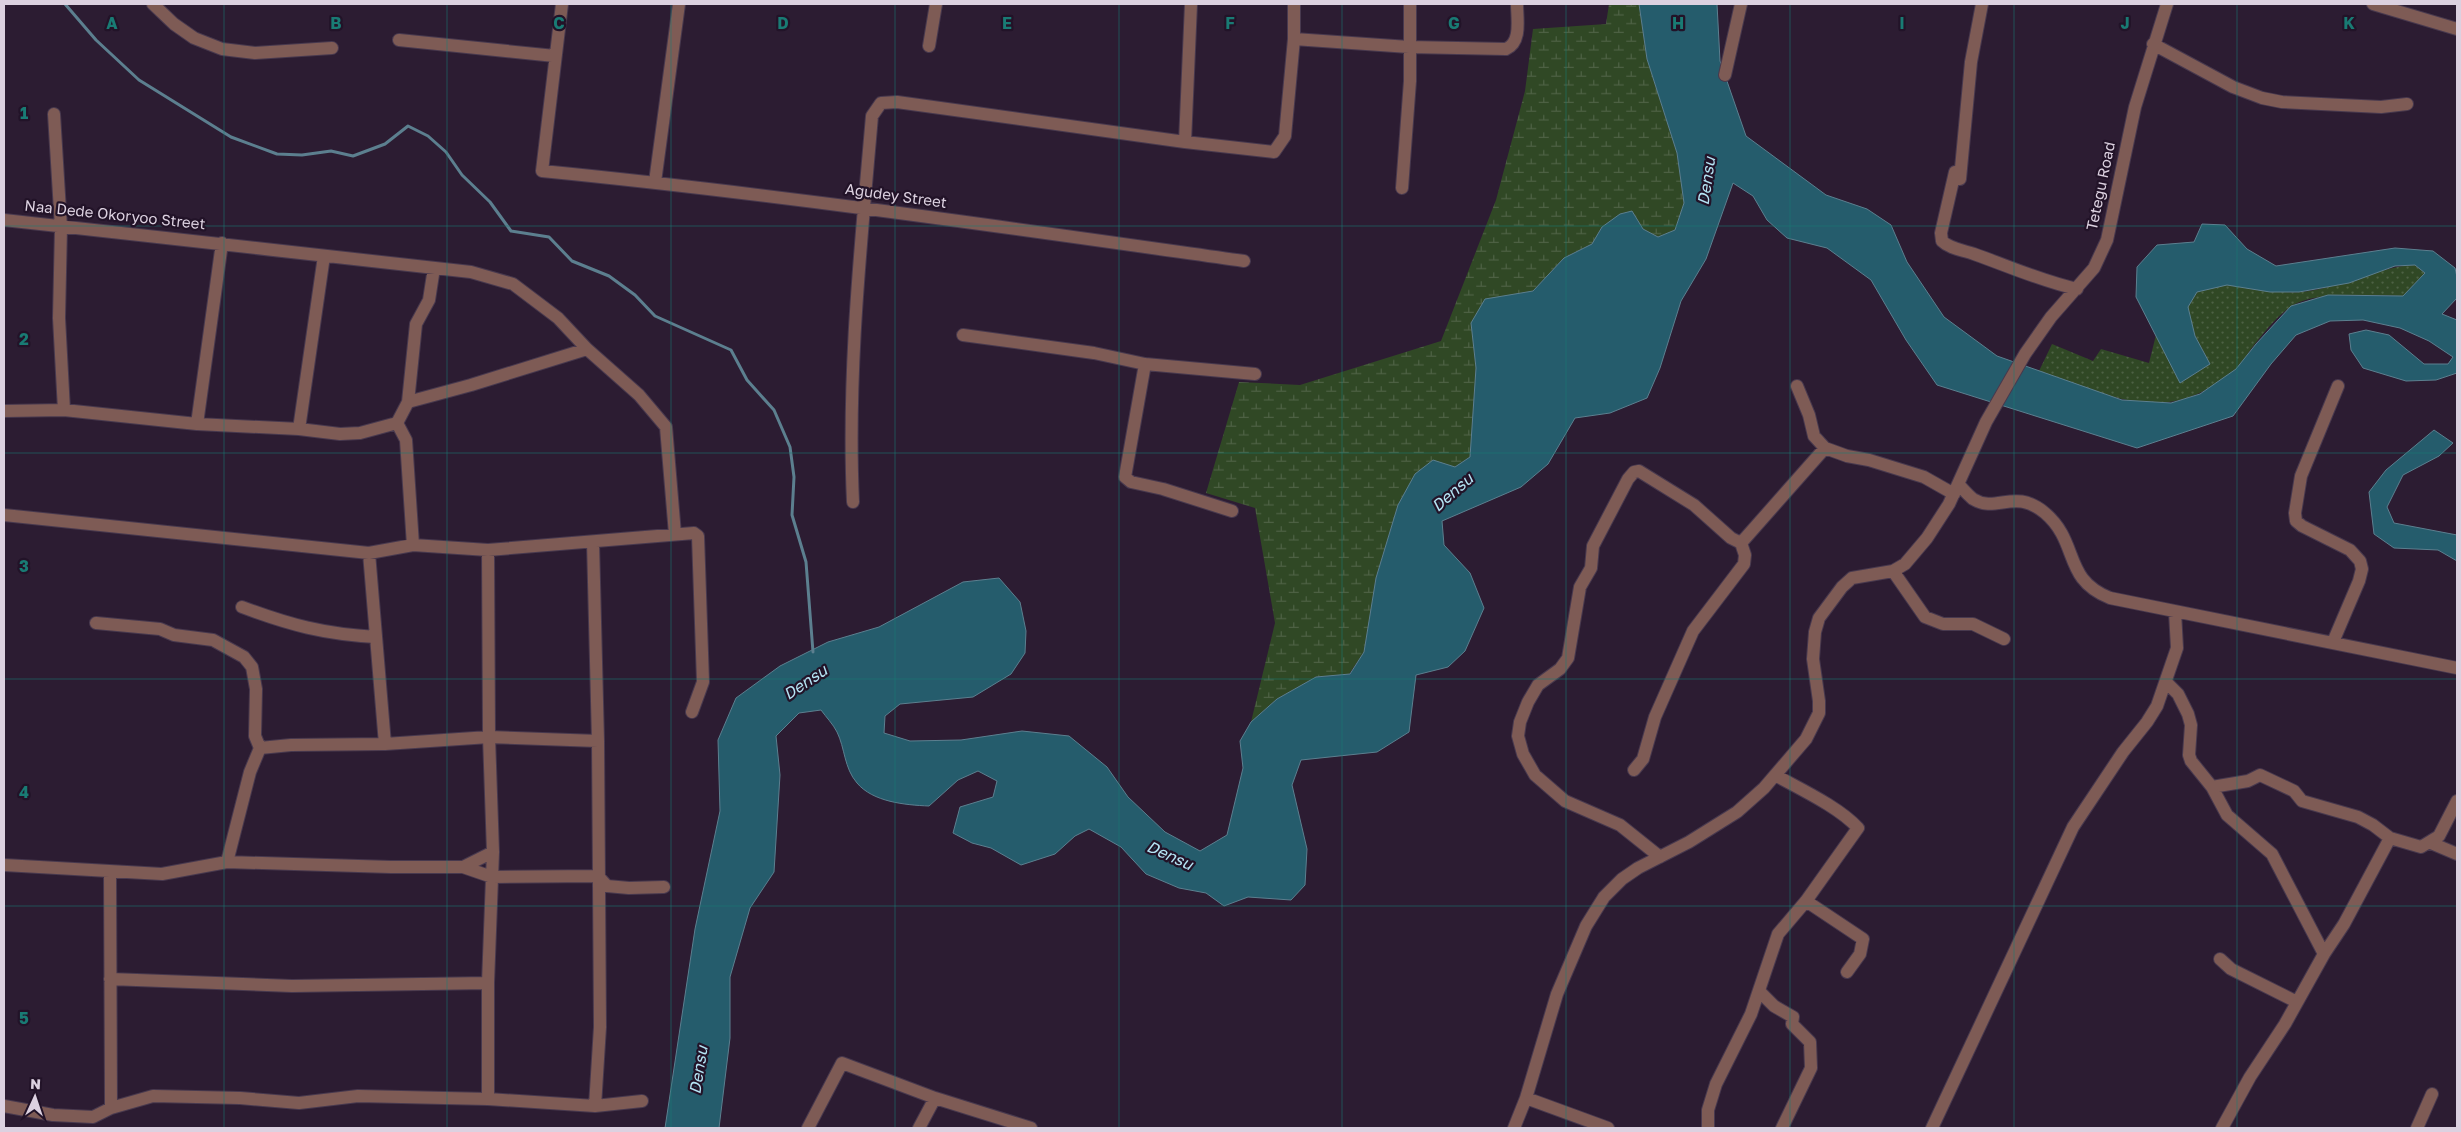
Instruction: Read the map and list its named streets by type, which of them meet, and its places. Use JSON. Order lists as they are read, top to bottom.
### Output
{
  "streets": {
    "street": ["Tetegu Road", "Agudey Street", "Naa Dede Okoryoo Street"]
  },
  "water": ["Densu"],
  "north": "top",
  "grid": {
    "columns": [
      "A",
      "B",
      "C",
      "D",
      "E",
      "F",
      "G",
      "H",
      "I",
      "J",
      "K"
    ],
    "rows": [
      "1",
      "2",
      "3",
      "4",
      "5"
    ]
  }
}
